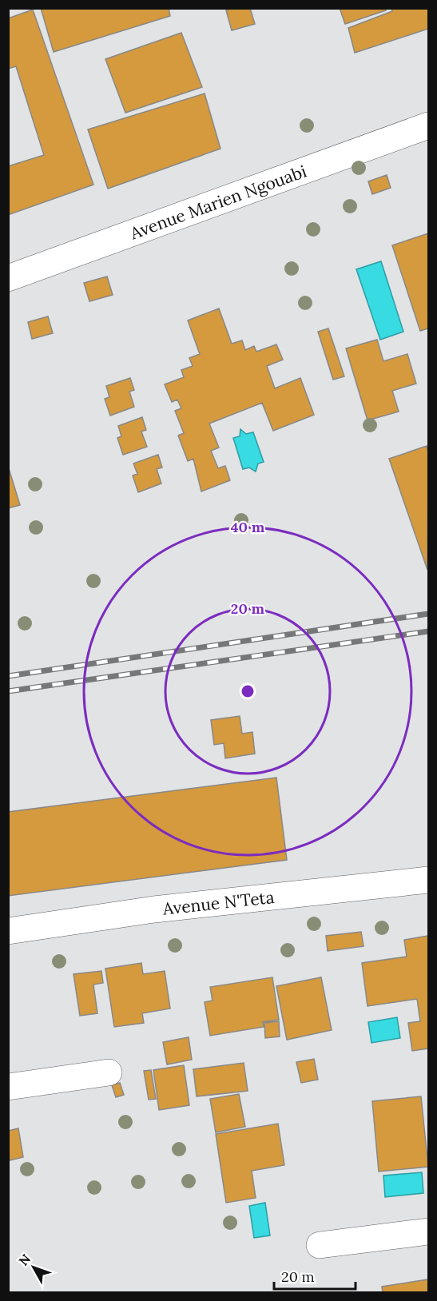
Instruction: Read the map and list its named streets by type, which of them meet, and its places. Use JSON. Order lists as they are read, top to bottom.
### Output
{
  "streets": {
    "street": ["Avenue Marien Ngouabi", "Avenue N'Teta"]
  },
  "scale_bar": "20 m",
  "north": "top left",
  "rings": ["40 m", "20 m"]
}
